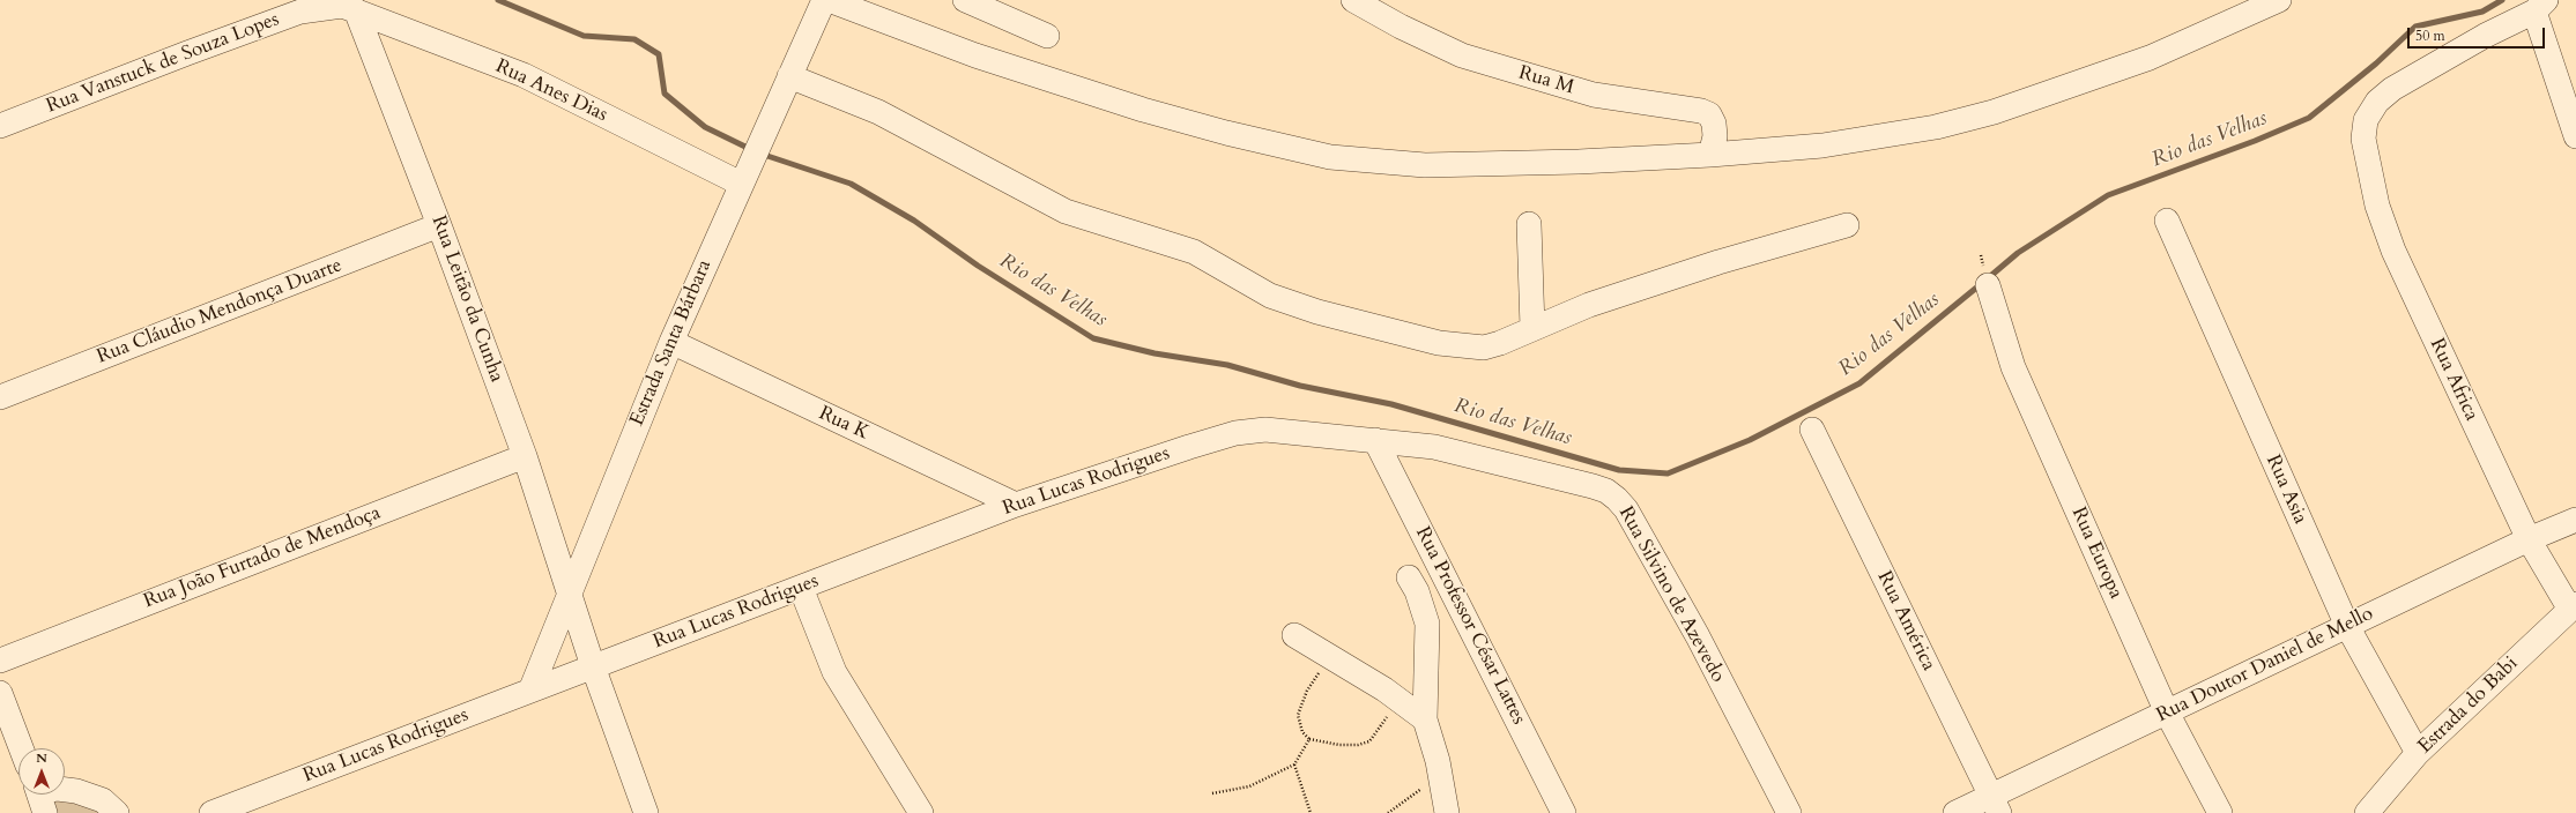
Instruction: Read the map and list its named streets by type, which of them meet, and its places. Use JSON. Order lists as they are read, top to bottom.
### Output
{
  "streets": {
    "street": [
      "Rua Vanstuck de Souza Lopes",
      "Rua M",
      "Rua Anes Dias",
      "Rua Leitão da Cunha",
      "Rua Cláudio Mendonça Duarte",
      "Estrada Santa Bárbara",
      "Rua Africa",
      "Rua K",
      "Rua Lucas Rodrigues",
      "Rua Asia",
      "Rua Europa",
      "Rua João Furtado de Mendoça",
      "Rua Silvino de Azevedo",
      "Rua América",
      "Rua Professor César Lattes",
      "Rua Doutor Daniel de Mello",
      "Estrada do Babi"
    ]
  },
  "crossings": [
    ["Rua Vanstuck de Souza Lopes", "Rua Anes Dias"],
    ["Rua Vanstuck de Souza Lopes", "Rua Leitão da Cunha"],
    ["Rua Anes Dias", "Rua Leitão da Cunha"],
    ["Rua Anes Dias", "Estrada Santa Bárbara"],
    ["Rua Leitão da Cunha", "Rua Cláudio Mendonça Duarte"],
    ["Rua Leitão da Cunha", "Estrada Santa Bárbara"],
    ["Rua Leitão da Cunha", "Rua Lucas Rodrigues"],
    ["Rua Leitão da Cunha", "Rua João Furtado de Mendoça"],
    ["Estrada Santa Bárbara", "Rua K"],
    ["Estrada Santa Bárbara", "Rua Lucas Rodrigues"],
    ["Rua Africa", "Rua Doutor Daniel de Mello"],
    ["Rua Africa", "Estrada do Babi"],
    ["Rua K", "Rua Lucas Rodrigues"],
    ["Rua Lucas Rodrigues", "Rua Silvino de Azevedo"],
    ["Rua Asia", "Rua Doutor Daniel de Mello"],
    ["Rua Asia", "Estrada do Babi"],
    ["Rua Europa", "Rua Doutor Daniel de Mello"],
    ["Rua Silvino de Azevedo", "Rua Professor César Lattes"],
    ["Rua América", "Rua Doutor Daniel de Mello"]
  ],
  "water": ["Rio das Velhas"],
  "scale_bar": "50 m",
  "north": "top"
}
